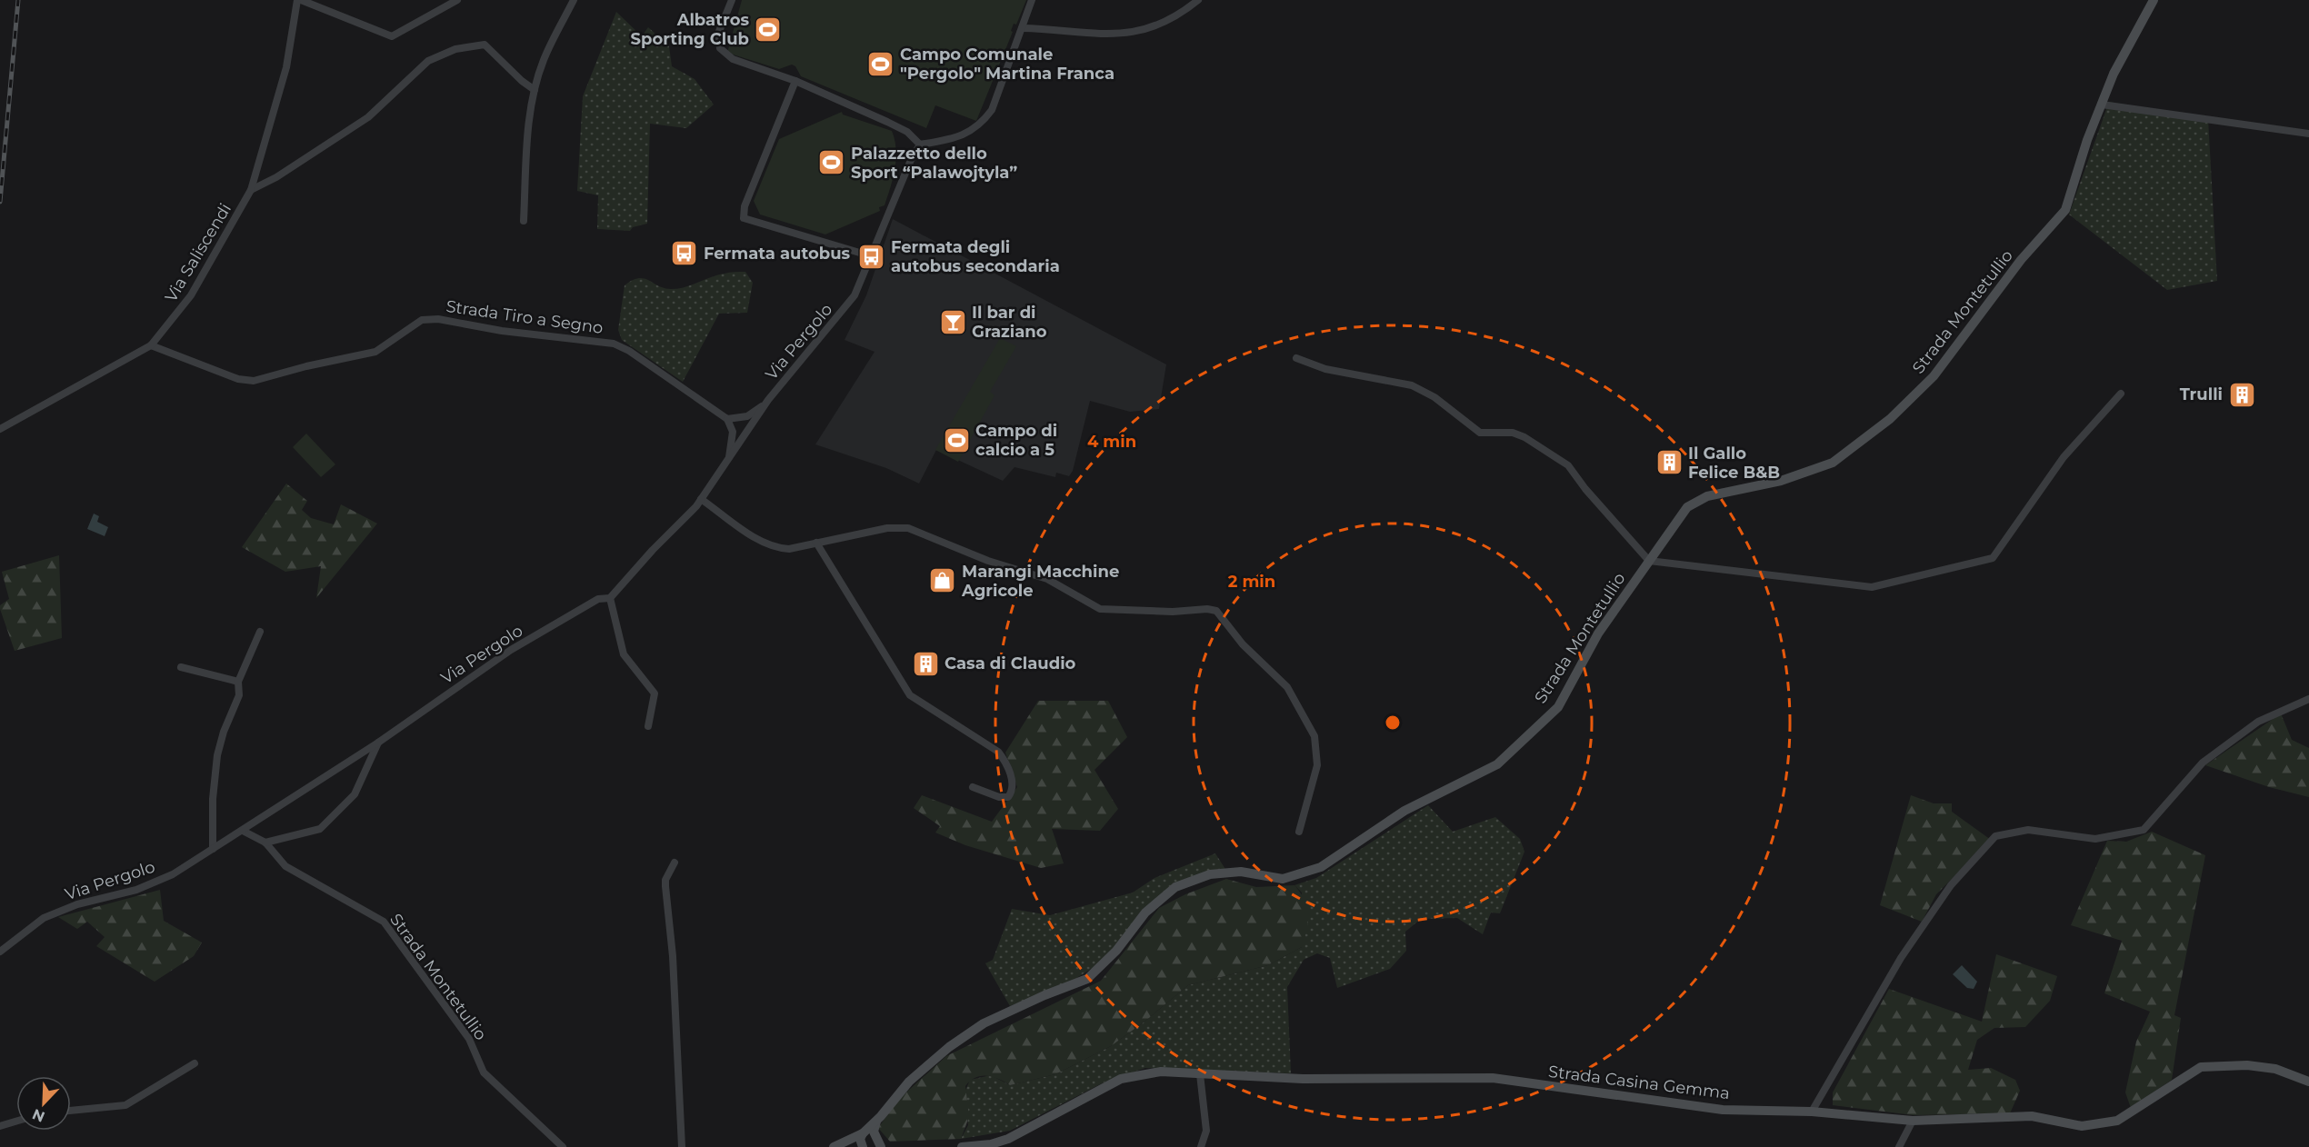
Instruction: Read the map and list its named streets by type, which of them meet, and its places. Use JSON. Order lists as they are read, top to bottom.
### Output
{
  "streets": {
    "street": [
      "Via Saliscendi",
      "Strada Montetullio",
      "Strada Tiro a Segno",
      "Via Pergolo",
      "Strada Casina Gemma"
    ]
  },
  "crossings": [
    ["Via Saliscendi", "Strada Tiro a Segno"],
    ["Strada Montetullio", "Via Pergolo"]
  ],
  "places": {
    "sports": [
      "Albatros Sporting Club",
      "Campo Comunale \"Pergolo\" Martina Franca",
      "Palazzetto dello Sport “Palawojtyla”",
      "Campo di calcio a 5"
    ],
    "bus stop": ["Fermata autobus", "Fermata degli autobus secondaria"],
    "bar": ["Il bar di Graziano"],
    "building": ["Trulli", "Il Gallo Felice B&B", "Casa di Claudio"],
    "shop": ["Marangi Macchine Agricole"]
  },
  "north": "bottom left",
  "rings": ["4 min", "2 min"]
}
